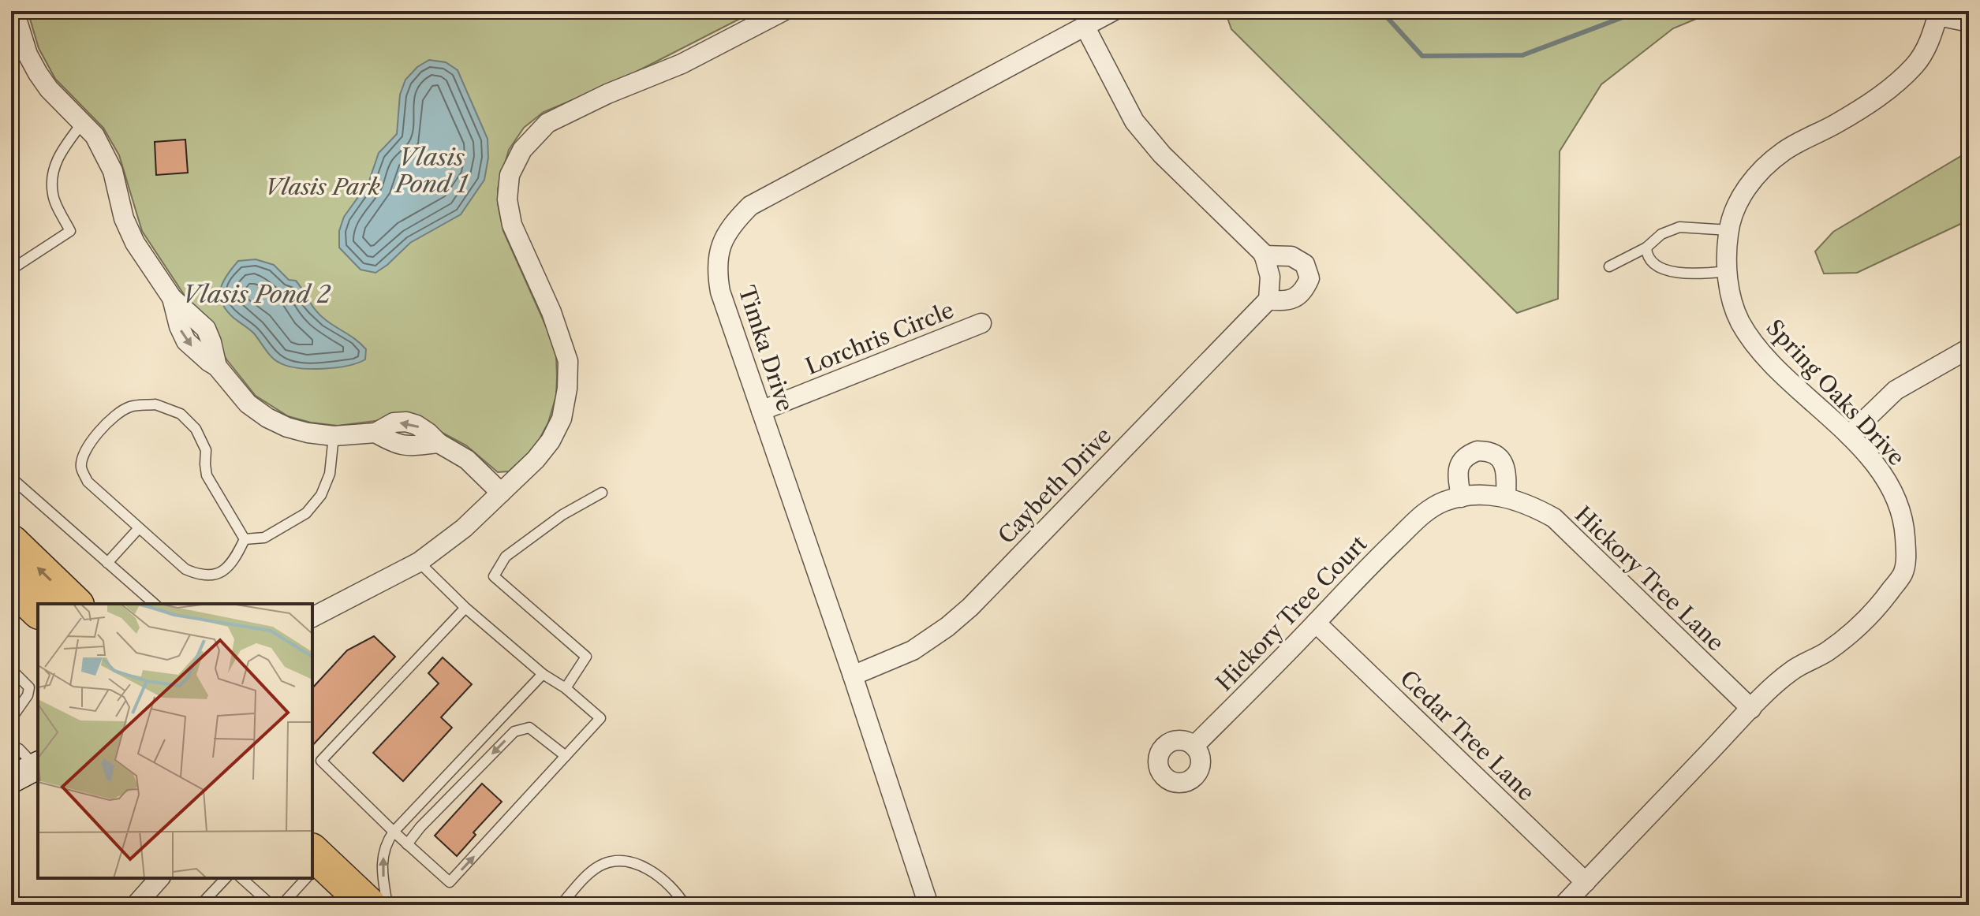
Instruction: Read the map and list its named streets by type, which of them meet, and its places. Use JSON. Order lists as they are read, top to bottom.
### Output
{
  "streets": {
    "street": [
      "Lorchris Circle",
      "Timka Drive",
      "Spring Oaks Drive",
      "Caybeth Drive",
      "Hickory Tree Lane",
      "Hickory Tree Court",
      "Cedar Tree Lane"
    ]
  },
  "crossings": [
    ["Lorchris Circle", "Timka Drive"],
    ["Timka Drive", "Caybeth Drive"],
    ["Spring Oaks Drive", "Hickory Tree Lane"],
    ["Spring Oaks Drive", "Cedar Tree Lane"],
    ["Hickory Tree Lane", "Hickory Tree Court"],
    ["Hickory Tree Court", "Cedar Tree Lane"]
  ],
  "water": ["Vlasis Pond 1", "Vlasis Pond 2"],
  "parks": ["Vlasis Park"]
}
